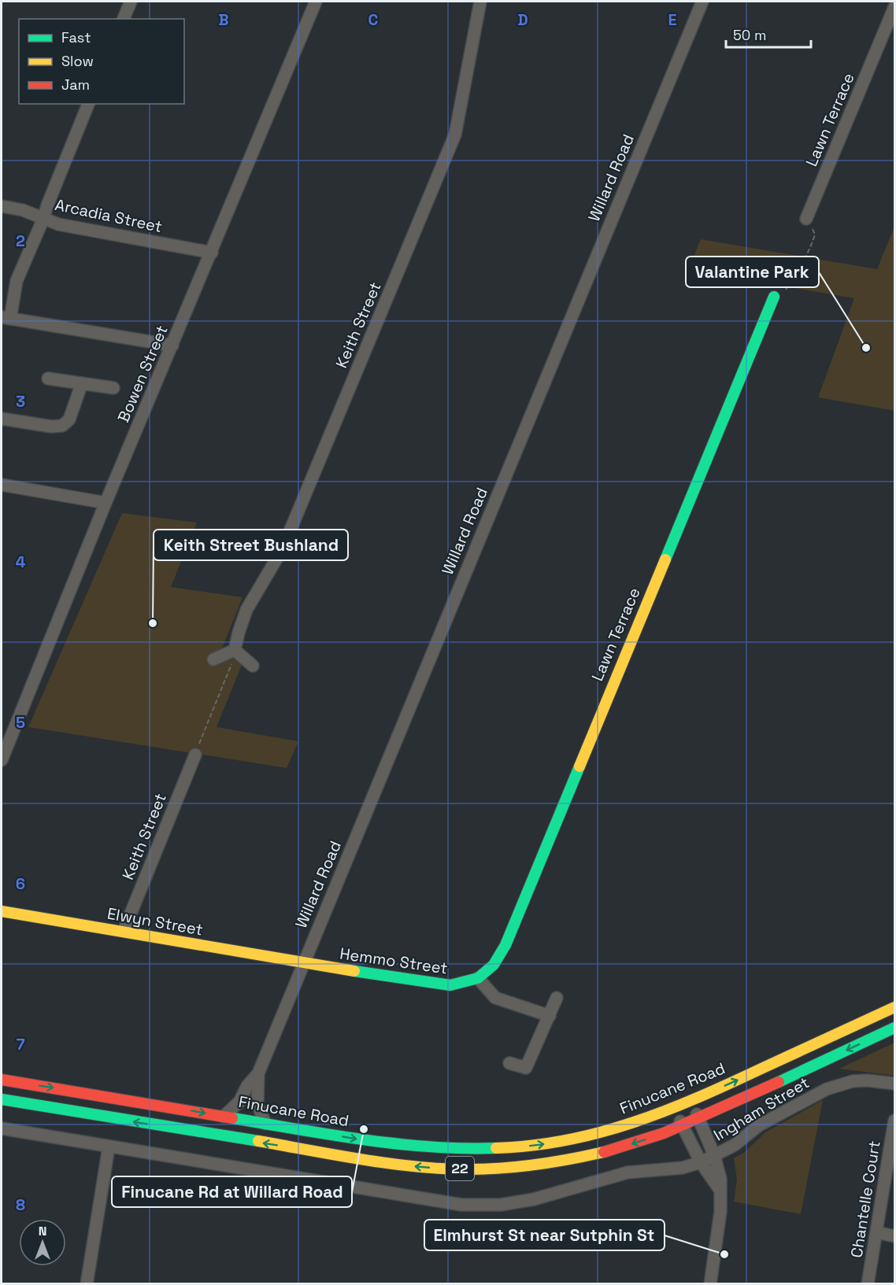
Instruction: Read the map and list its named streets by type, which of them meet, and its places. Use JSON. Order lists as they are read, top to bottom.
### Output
{
  "streets": {
    "main road": [
      "Lawn Terrace",
      "Elwyn Street",
      "Hemmo Street",
      "Finucane Road",
      "22"
    ],
    "street": [
      "Willard Road",
      "Arcadia Street",
      "Keith Street",
      "Bowen Street",
      "Ingham Street",
      "Chantelle Court"
    ]
  },
  "crossings": [
    ["Lawn Terrace", "Hemmo Street"],
    ["Willard Road", "Elwyn Street"],
    ["Willard Road", "Hemmo Street"],
    ["Willard Road", "Finucane Road"],
    ["Arcadia Street", "Bowen Street"],
    ["Keith Street", "Elwyn Street"],
    ["Elwyn Street", "Hemmo Street"]
  ],
  "places": [
    "Valantine Park",
    "Keith Street Bushland",
    "Finucane Rd at Willard Road",
    "Elmhurst St near Sutphin St"
  ],
  "legend": ["Fast", "Slow", "Jam"],
  "scale_bar": "50 m",
  "north": "top",
  "grid": {
    "columns": [
      "B",
      "C",
      "D",
      "E"
    ],
    "rows": [
      "2",
      "3",
      "4",
      "5",
      "6",
      "7",
      "8"
    ]
  }
}
